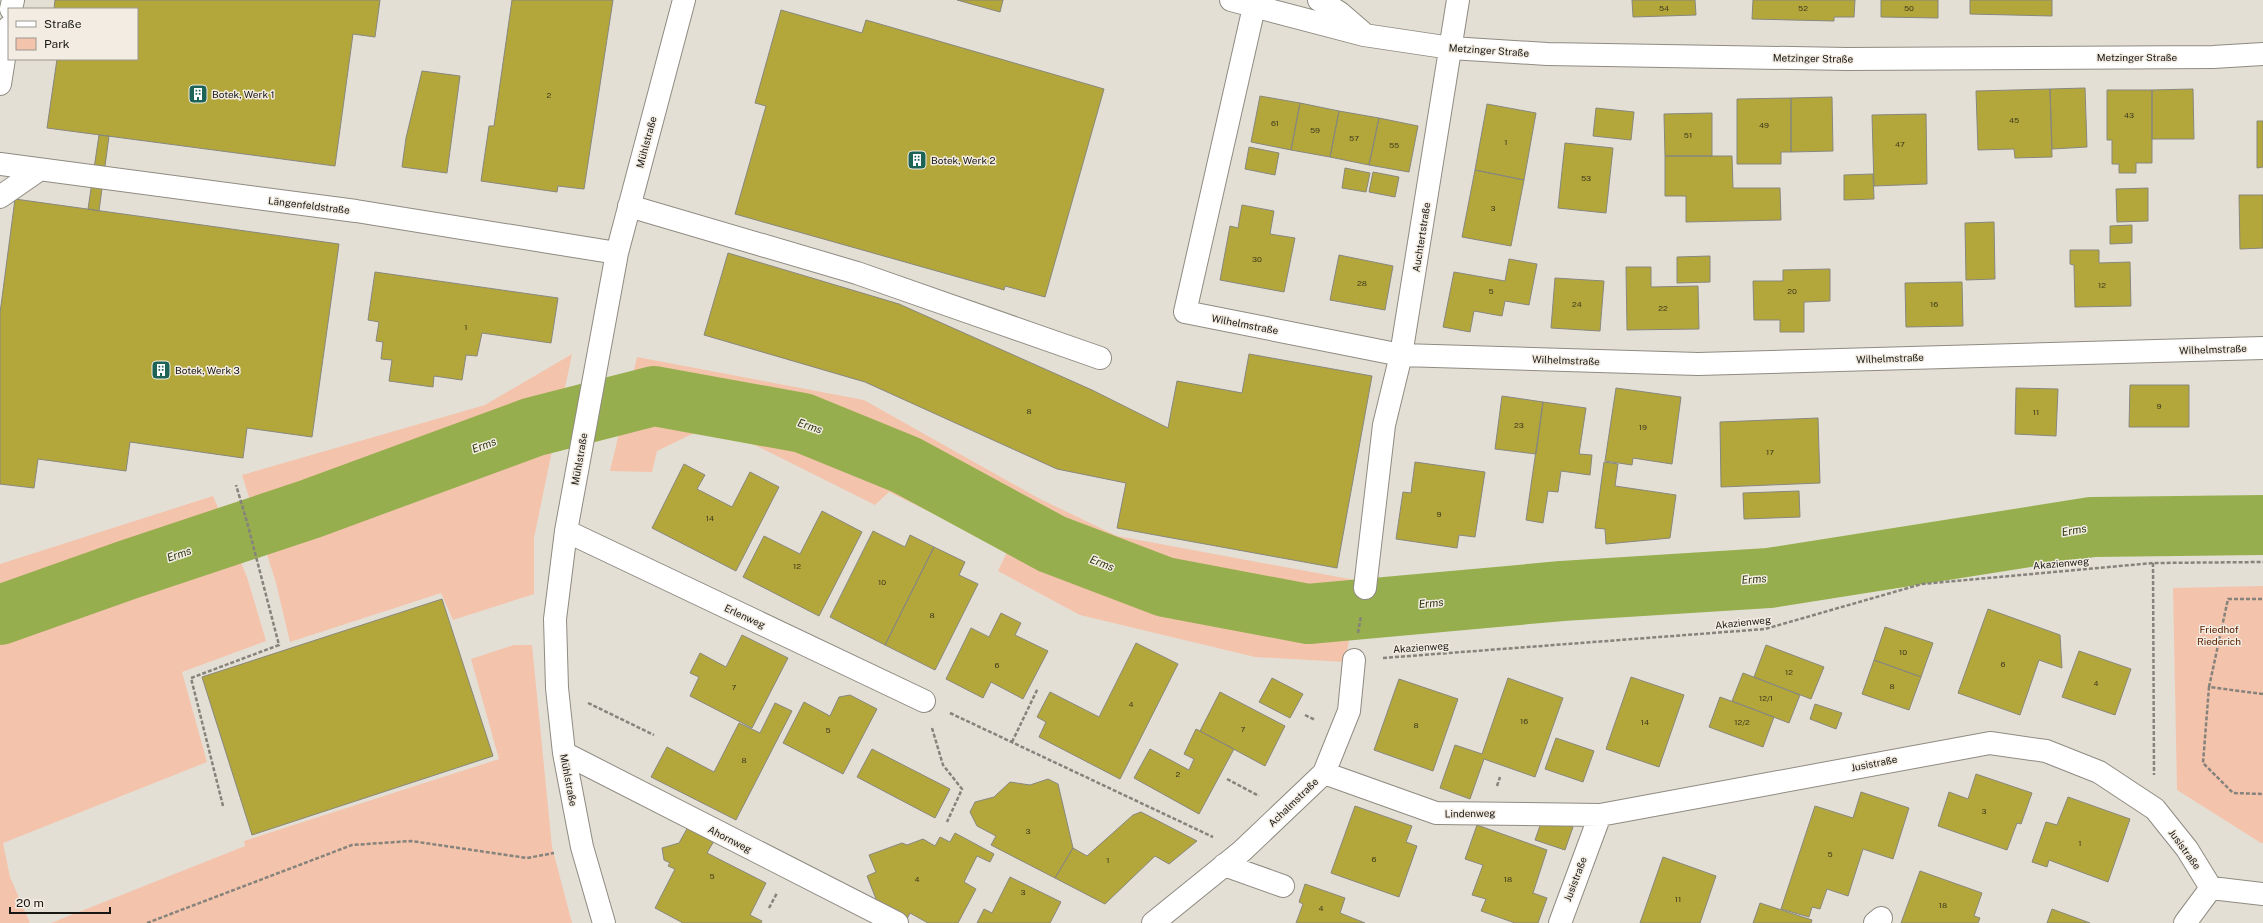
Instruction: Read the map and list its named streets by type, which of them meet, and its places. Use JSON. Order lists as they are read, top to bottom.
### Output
{
  "streets": {
    "street": [
      "Metzinger Straße",
      "Mühlstraße",
      "Längenfeldstraße",
      "Auchtertstraße",
      "Wilhelmstraße",
      "Erlenweg",
      "Jusistraße",
      "Achalmstraße",
      "Lindenweg",
      "Ahornweg"
    ],
    "path": ["Akazienweg"]
  },
  "crossings": [
    ["Metzinger Straße", "Auchtertstraße"],
    ["Metzinger Straße", "Wilhelmstraße"],
    ["Mühlstraße", "Längenfeldstraße"],
    ["Mühlstraße", "Erlenweg"],
    ["Mühlstraße", "Ahornweg"],
    ["Auchtertstraße", "Wilhelmstraße"],
    ["Akazienweg", "Achalmstraße"],
    ["Jusistraße", "Lindenweg"],
    ["Achalmstraße", "Lindenweg"]
  ],
  "water": ["Erms"],
  "parks": ["Friedhof Riederich"],
  "places": {
    "building": ["Botek, Werk 1", "Botek, Werk 2", "Botek, Werk 3"]
  },
  "house_numbers": [
    "54",
    "52",
    "50",
    "2",
    "43",
    "45",
    "61",
    "49",
    "59",
    "51",
    "57",
    "1",
    "47",
    "55",
    "53",
    "3",
    "30",
    "28",
    "12",
    "5",
    "20",
    "24",
    "16",
    "22",
    "1",
    "9",
    "8",
    "11",
    "23",
    "19",
    "17",
    "9",
    "14",
    "12",
    "10",
    "8",
    "10",
    "6",
    "6",
    "12",
    "4",
    "8",
    "7",
    "12/1",
    "4",
    "16",
    "14",
    "12/2",
    "8",
    "7",
    "5",
    "8",
    "2",
    "3",
    "3",
    "1",
    "5",
    "6",
    "1",
    "5",
    "4",
    "18",
    "3",
    "11",
    "18",
    "4"
  ],
  "legend": ["Straße", "Park"],
  "scale_bar": "20 m"
}
